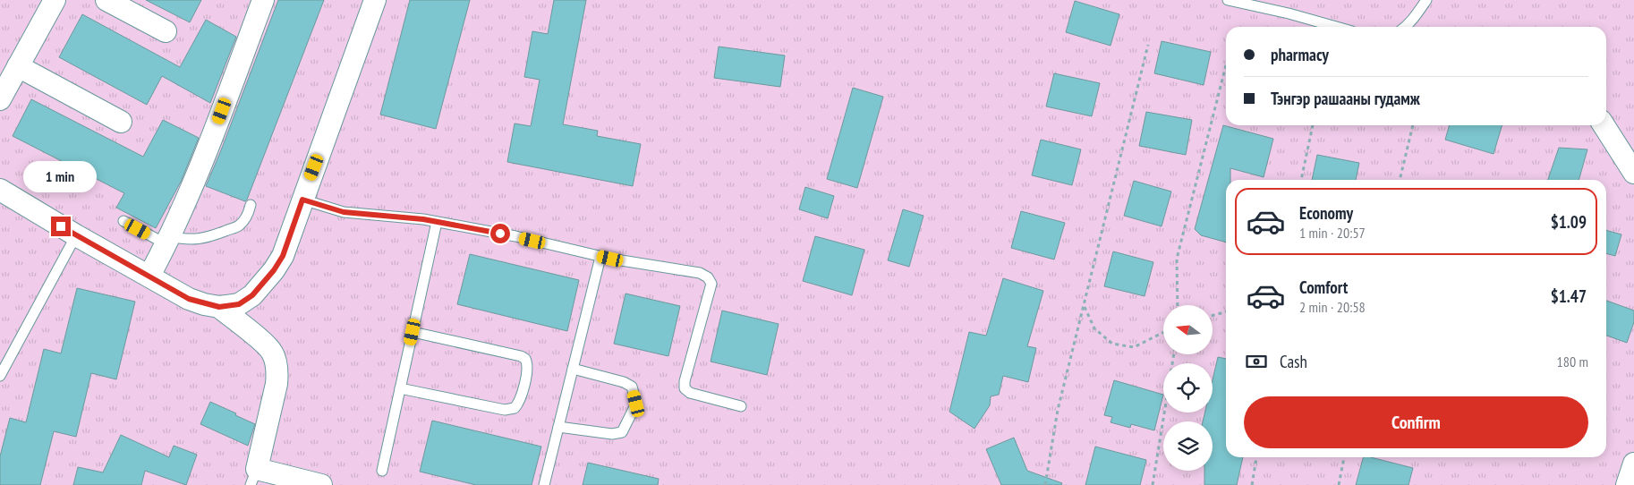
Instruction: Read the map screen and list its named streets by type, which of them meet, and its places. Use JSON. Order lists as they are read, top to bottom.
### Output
{
  "north": "left",
  "page": {
    "banner": ["pharmacy", "Тэнгэр рашааны гудамж"],
    "bubble": "1 min",
    "list": [
      {
        "name": "Economy",
        "note": "1 min · 20:57",
        "value": "$1.09"
      },
      {
        "name": "Comfort",
        "note": "2 min · 20:58",
        "value": "$1.47"
      }
    ],
    "pay": ["Cash", "180 m"],
    "buttons": "Confirm"
  }
}
